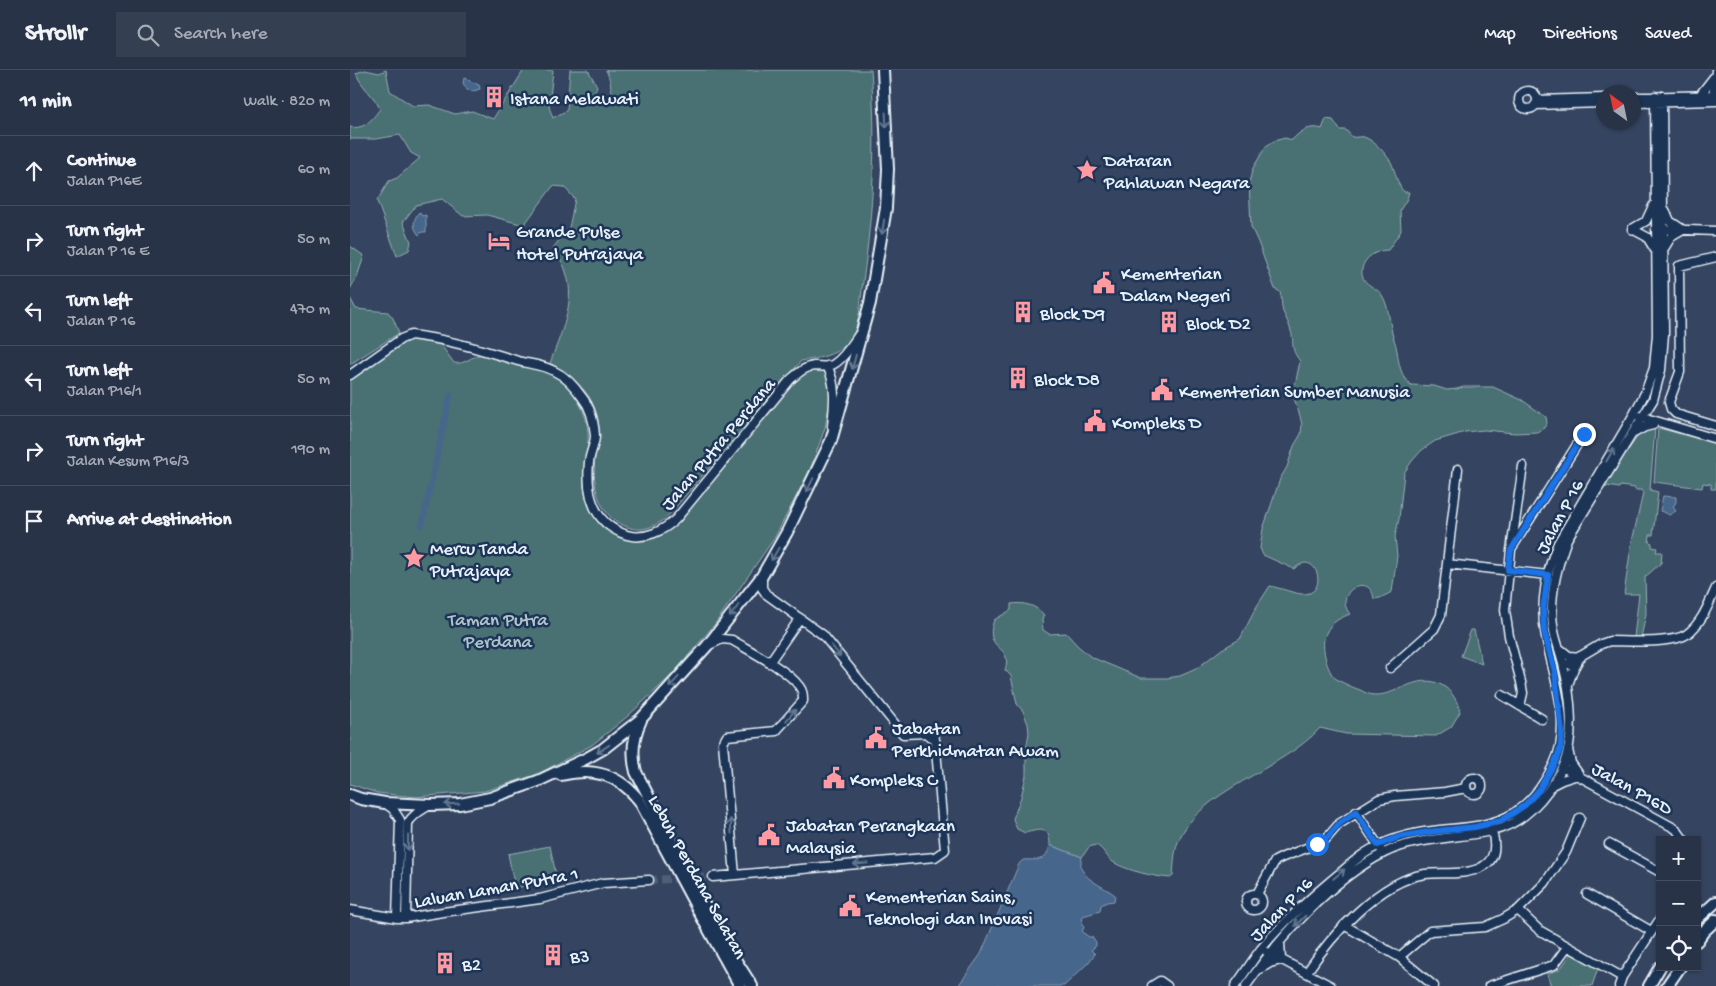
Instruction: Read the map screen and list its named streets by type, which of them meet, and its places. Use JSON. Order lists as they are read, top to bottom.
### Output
{
  "streets": {
    "main road": ["Lebuh Perdana Selatan"],
    "street": [
      "Jalan Putra Perdana",
      "Jalan P 16",
      "Jalan P16D",
      "Laluan Laman Putra 1"
    ]
  },
  "crossings": [
    ["Jalan P 16", "Jalan P16D"]
  ],
  "parks": ["Taman Putra Perdana"],
  "places": {
    "building": [
      "Istana Melawati",
      "Block D9",
      "Block D2",
      "Block D8",
      "B3",
      "B2"
    ],
    "place": ["Dataran Pahlawan Negara", "Mercu Tanda Putrajaya"],
    "hotel": ["Grande Pulse Hotel Putrajaya"],
    "public building": [
      "Kementerian Dalam Negeri",
      "Kementerian Sumber Manusia",
      "Kompleks D",
      "Jabatan Perkhidmatan Awam",
      "Kompleks C",
      "Jabatan Perangkaan Malaysia",
      "Kementerian Sains, Teknologi dan Inovasi"
    ]
  },
  "north": "top left",
  "page": {
    "header": "Strollr",
    "search": "Search here",
    "nav": ["Map", "Directions", "Saved"],
    "heading": ["11 min", "Walk · 820 m"],
    "list": [
      ["Continue", "Jalan P16E", "60 m"],
      ["Turn right", "Jalan P 16 E", "50 m"],
      ["Turn left", "Jalan P 16", "470 m"],
      ["Turn left", "Jalan P16/1", "50 m"],
      ["Turn right", "Jalan Kesum P16/3", "190 m"],
      "Arrive at destination"
    ],
    "map_buttons": ["+", "−"]
  }
}
